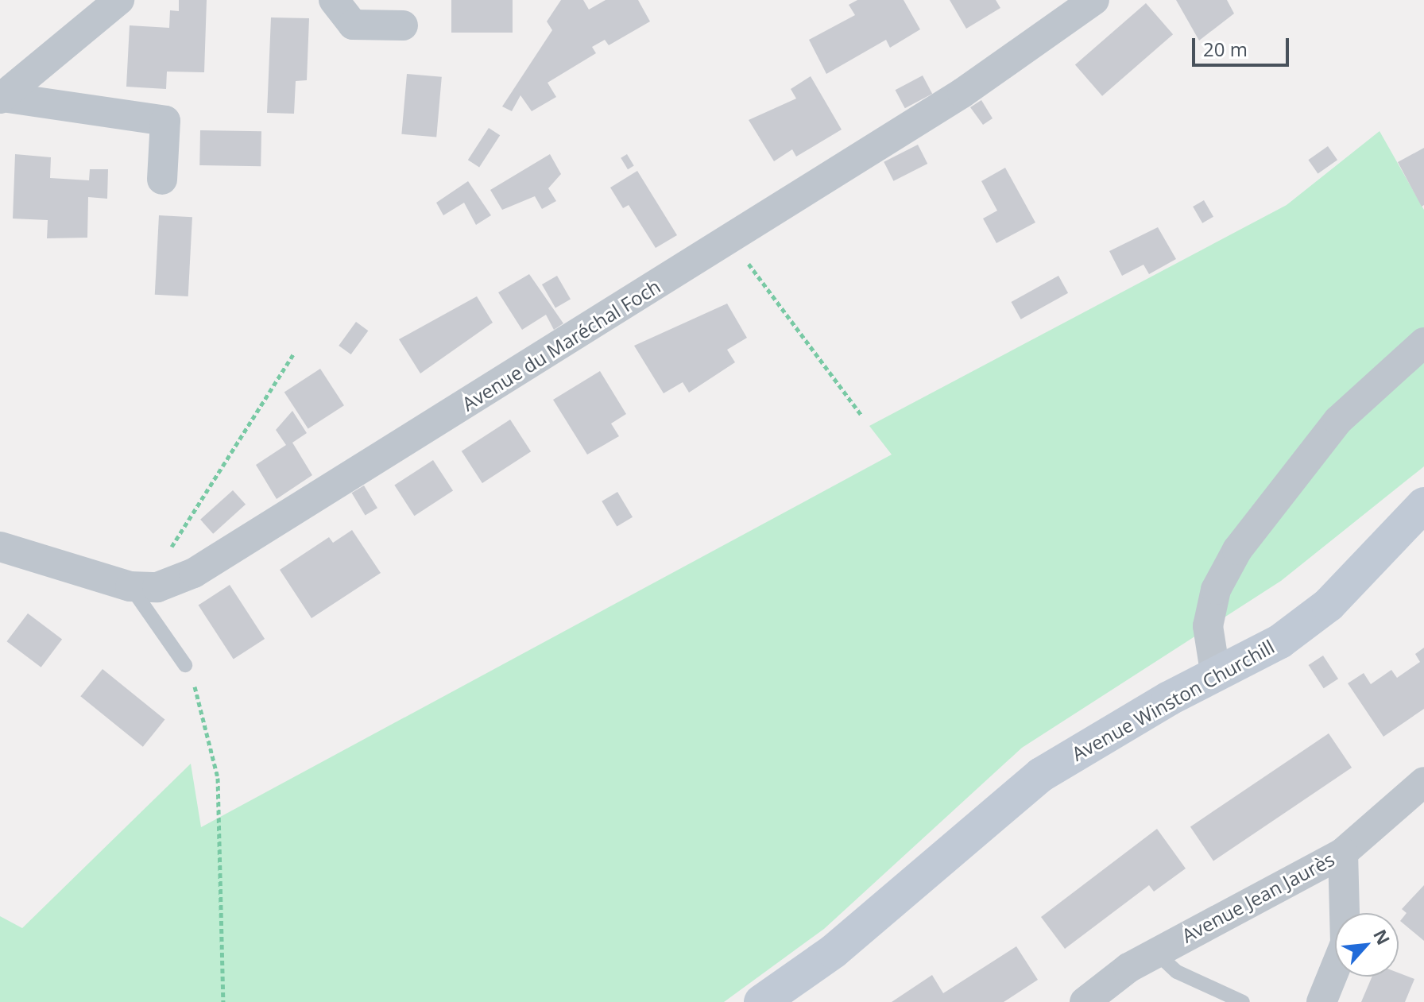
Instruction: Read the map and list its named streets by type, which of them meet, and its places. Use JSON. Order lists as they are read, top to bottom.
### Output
{
  "streets": {
    "main road": ["Avenue Winston Churchill"],
    "street": ["Avenue du Maréchal Foch", "Avenue Jean Jaurès"]
  },
  "scale_bar": "20 m",
  "north": "top right"
}
